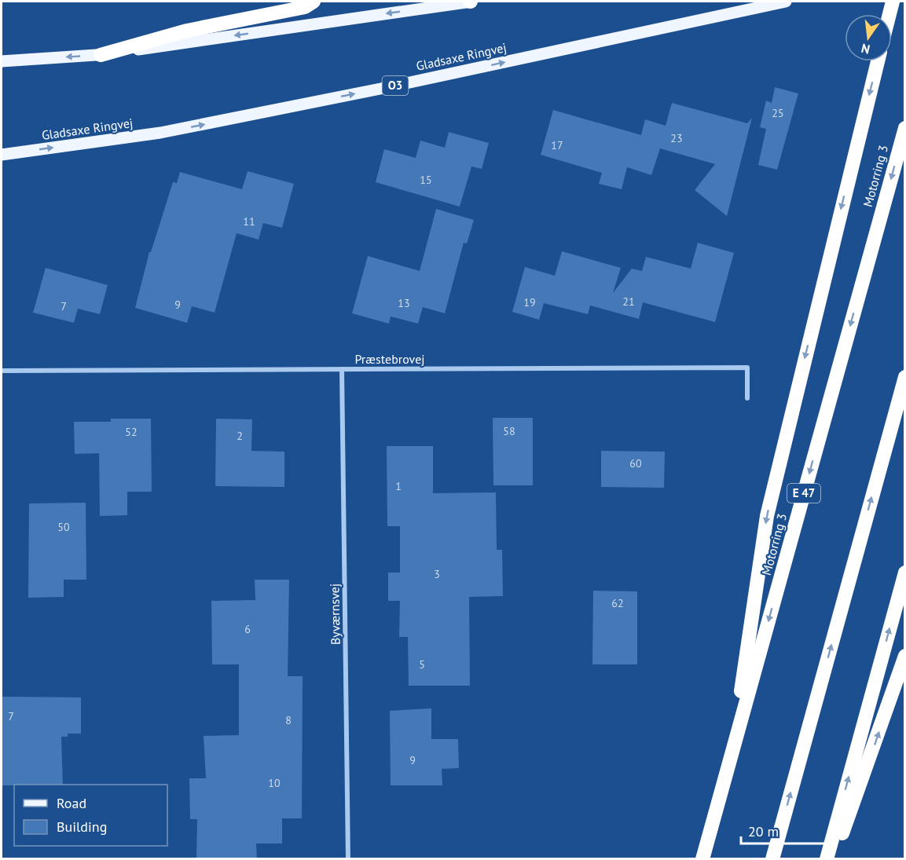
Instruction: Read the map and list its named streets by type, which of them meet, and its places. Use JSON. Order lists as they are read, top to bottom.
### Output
{
  "streets": {
    "highway": ["Motorring 3", "E 47"],
    "main road": ["Gladsaxe Ringvej", "O3"],
    "street": ["Præstebrovej", "Byværnsvej"]
  },
  "crossings": [
    ["Præstebrovej", "Byværnsvej"]
  ],
  "house_numbers": [
    "25",
    "23",
    "17",
    "15",
    "11",
    "21",
    "19",
    "13",
    "9",
    "7",
    "58",
    "52",
    "2",
    "60",
    "1",
    "50",
    "3",
    "62",
    "6",
    "5",
    "7",
    "8",
    "9",
    "10"
  ],
  "legend": ["Road", "Building"],
  "scale_bar": "20 m",
  "north": "bottom"
}
